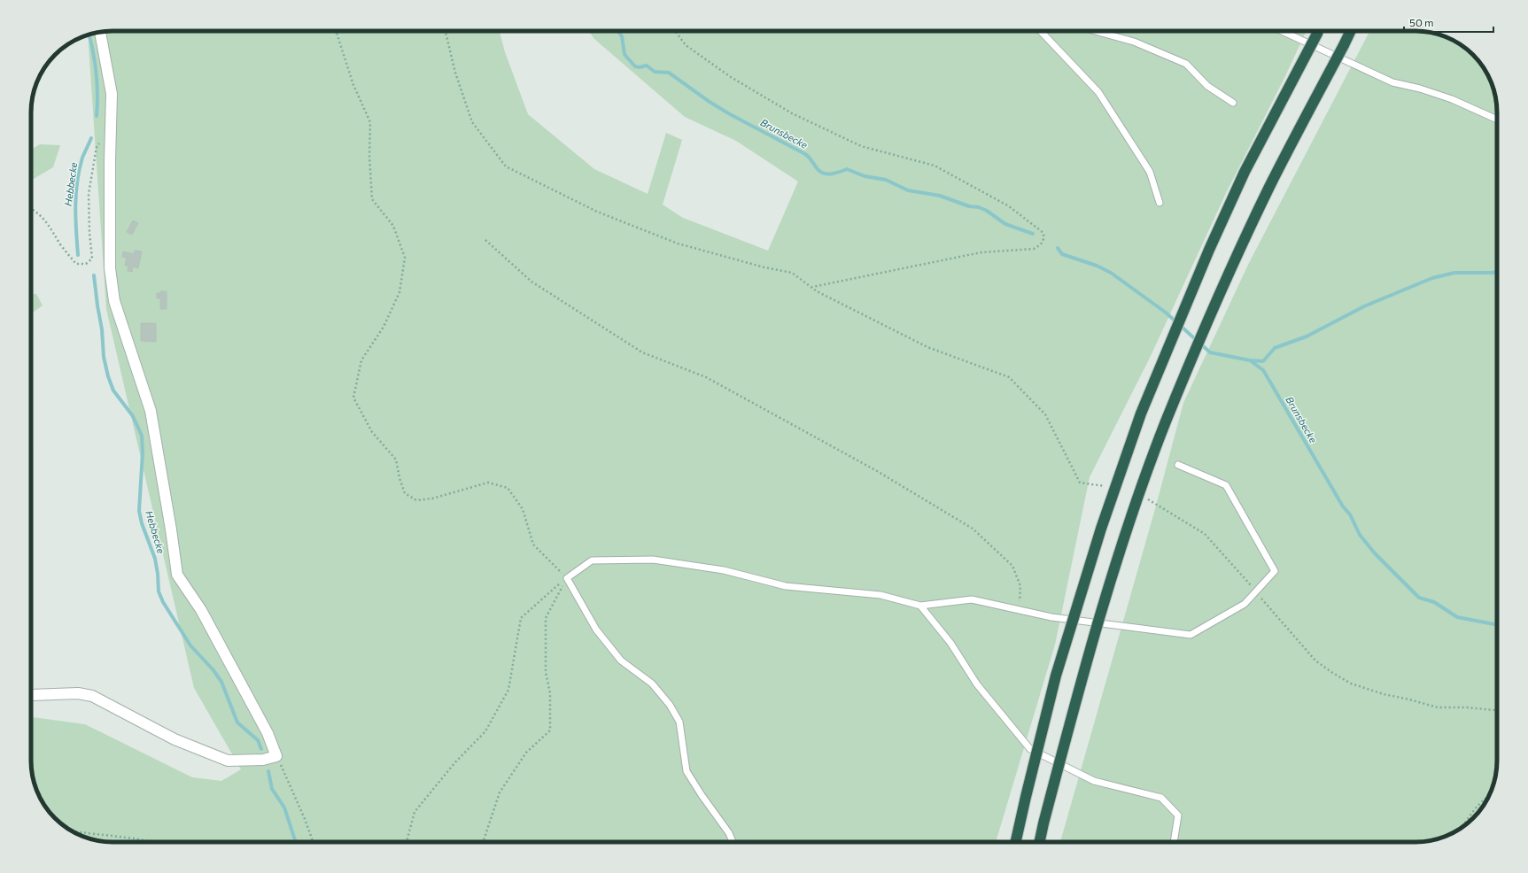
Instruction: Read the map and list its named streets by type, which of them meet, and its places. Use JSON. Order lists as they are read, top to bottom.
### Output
{
  "water": ["Brunsbecke", "Hebbecke"],
  "scale_bar": "50 m"
}
